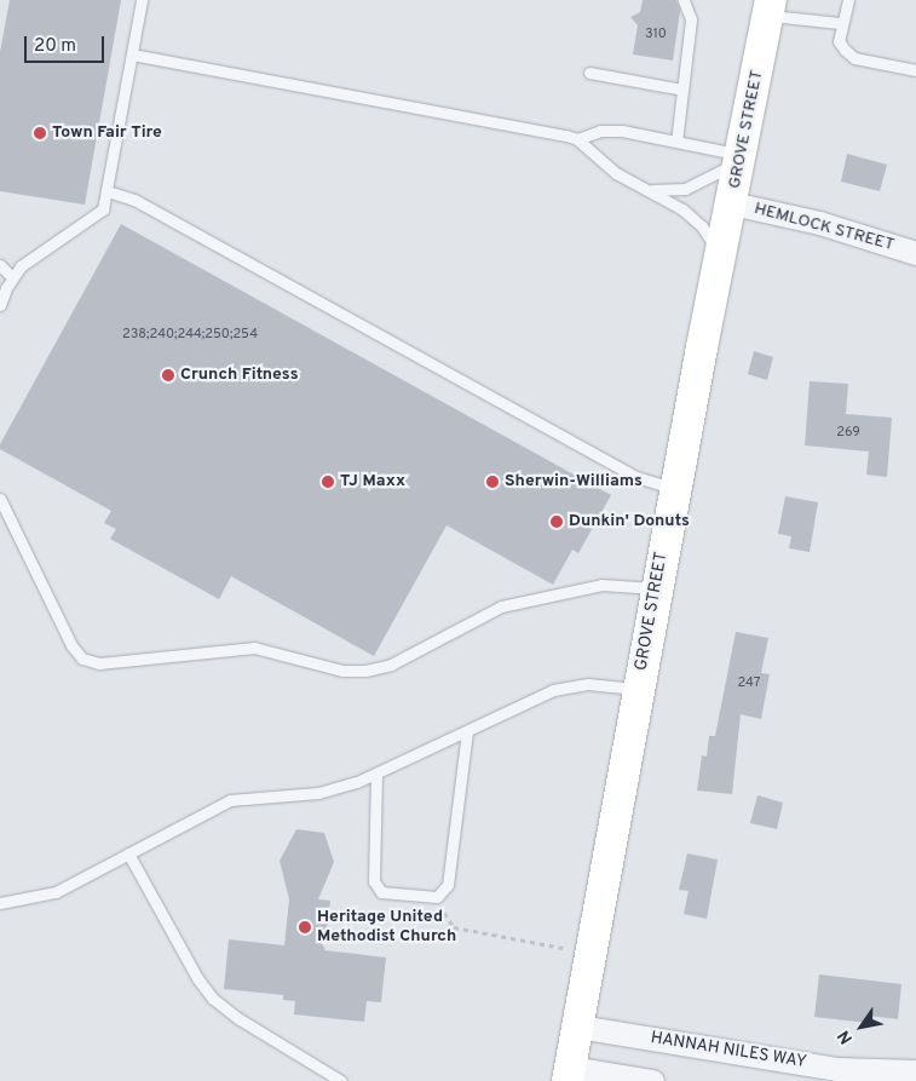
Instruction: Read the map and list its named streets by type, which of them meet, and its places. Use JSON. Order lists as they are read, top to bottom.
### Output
{
  "streets": {
    "main road": ["GROVE STREET"],
    "street": ["HEMLOCK STREET", "HANNAH NILES WAY"]
  },
  "crossings": [
    ["GROVE STREET", "HEMLOCK STREET"],
    ["GROVE STREET", "HANNAH NILES WAY"]
  ],
  "places": [
    "Town Fair Tire",
    "Crunch Fitness",
    "TJ Maxx",
    "Sherwin-Williams",
    "Dunkin' Donuts",
    "Heritage United Methodist Church"
  ],
  "house_numbers": [
    "310",
    "238;240;244;250;254",
    "269",
    "247"
  ],
  "scale_bar": "20 m",
  "north": "bottom left"
}
